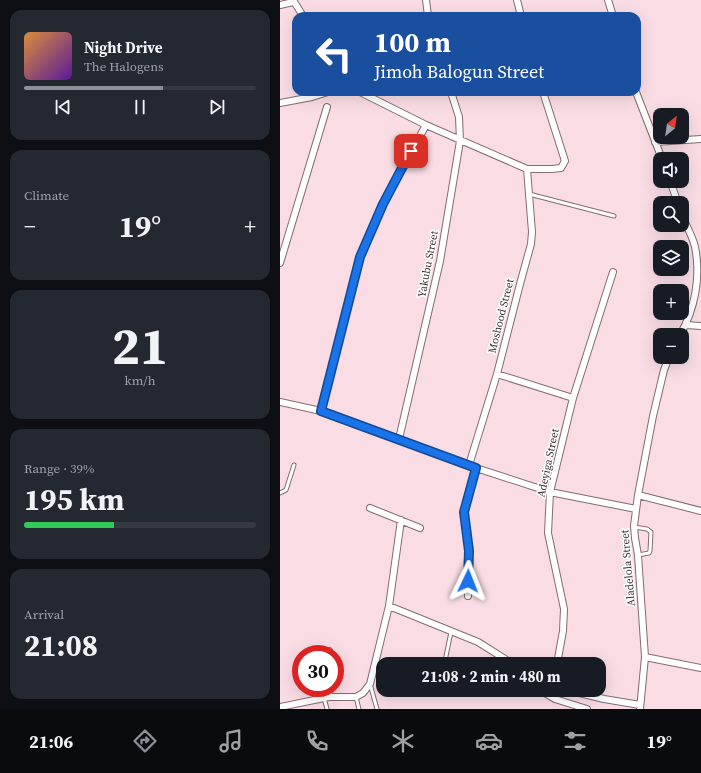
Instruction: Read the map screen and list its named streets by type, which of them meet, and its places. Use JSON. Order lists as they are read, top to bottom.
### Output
{
  "streets": {
    "street": [
      "Yakubu Street",
      "Moshood Street",
      "Adeyiga Street",
      "Aladelola Street"
    ]
  },
  "north": "top right",
  "page": {
    "turn": ["100 m", "Jimoh Balogun Street"],
    "song": ["Night Drive", "The Halogens"],
    "map_buttons": ["+", "−"],
    "tile": [
      "Climate",
      ["21", "km/h"],
      ["Range · 39%", "195 km"],
      ["Arrival", "21:08"]
    ],
    "heat": ["−", "19°", "+"],
    "limit": "30",
    "trip": "21:08 · 2 min · 480 m",
    "tabs": ["21:06", "19°"]
  }
}
